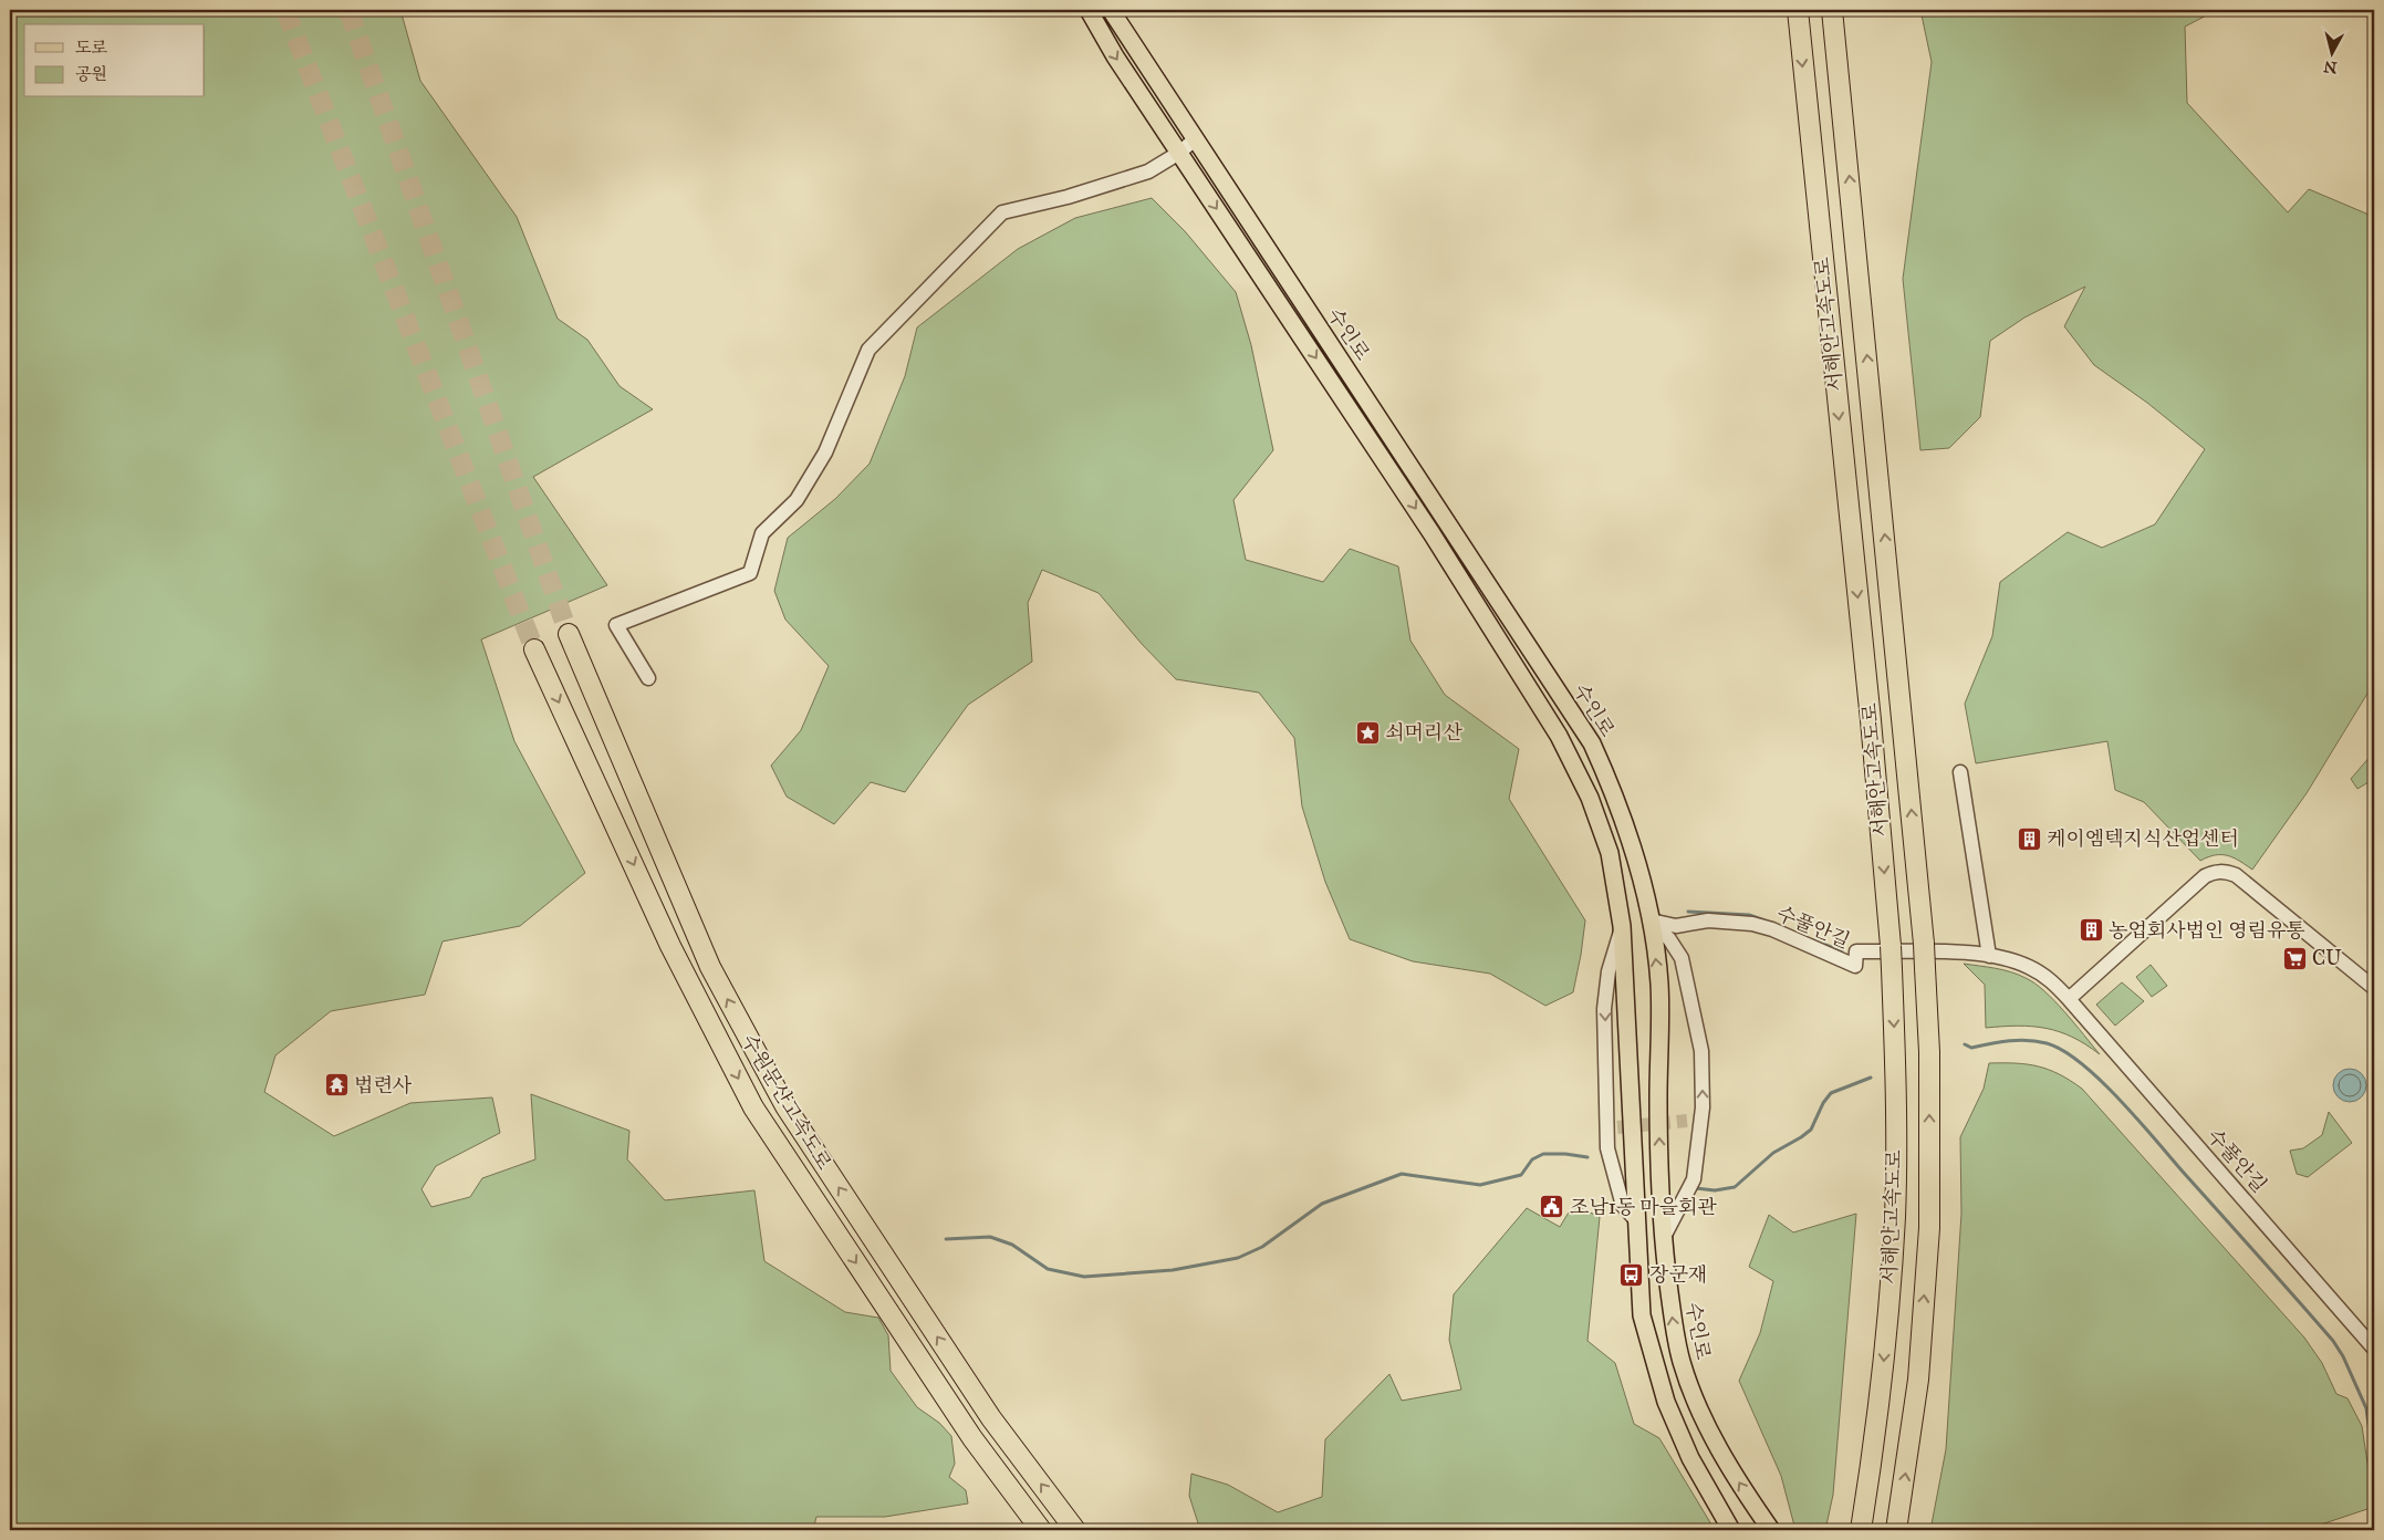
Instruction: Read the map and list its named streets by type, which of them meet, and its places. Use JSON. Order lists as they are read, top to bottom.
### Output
{
  "streets": {
    "highway": ["서해안고속도로", "수원문산고속도로"],
    "main road": ["수인로"],
    "street": ["수풀안길"]
  },
  "crossings": [
    ["수인로", "수풀안길"]
  ],
  "places": {
    "place": ["쇠머리산"],
    "building": ["케이엠텍지식산업센터", "농업회사법인 영림유통"],
    "supermarket": ["CU"],
    "temple": ["법련사"],
    "public building": ["조남1동 마을회관"],
    "bus stop": ["장군재"]
  },
  "legend": ["도로", "공원"],
  "north": "bottom"
}
